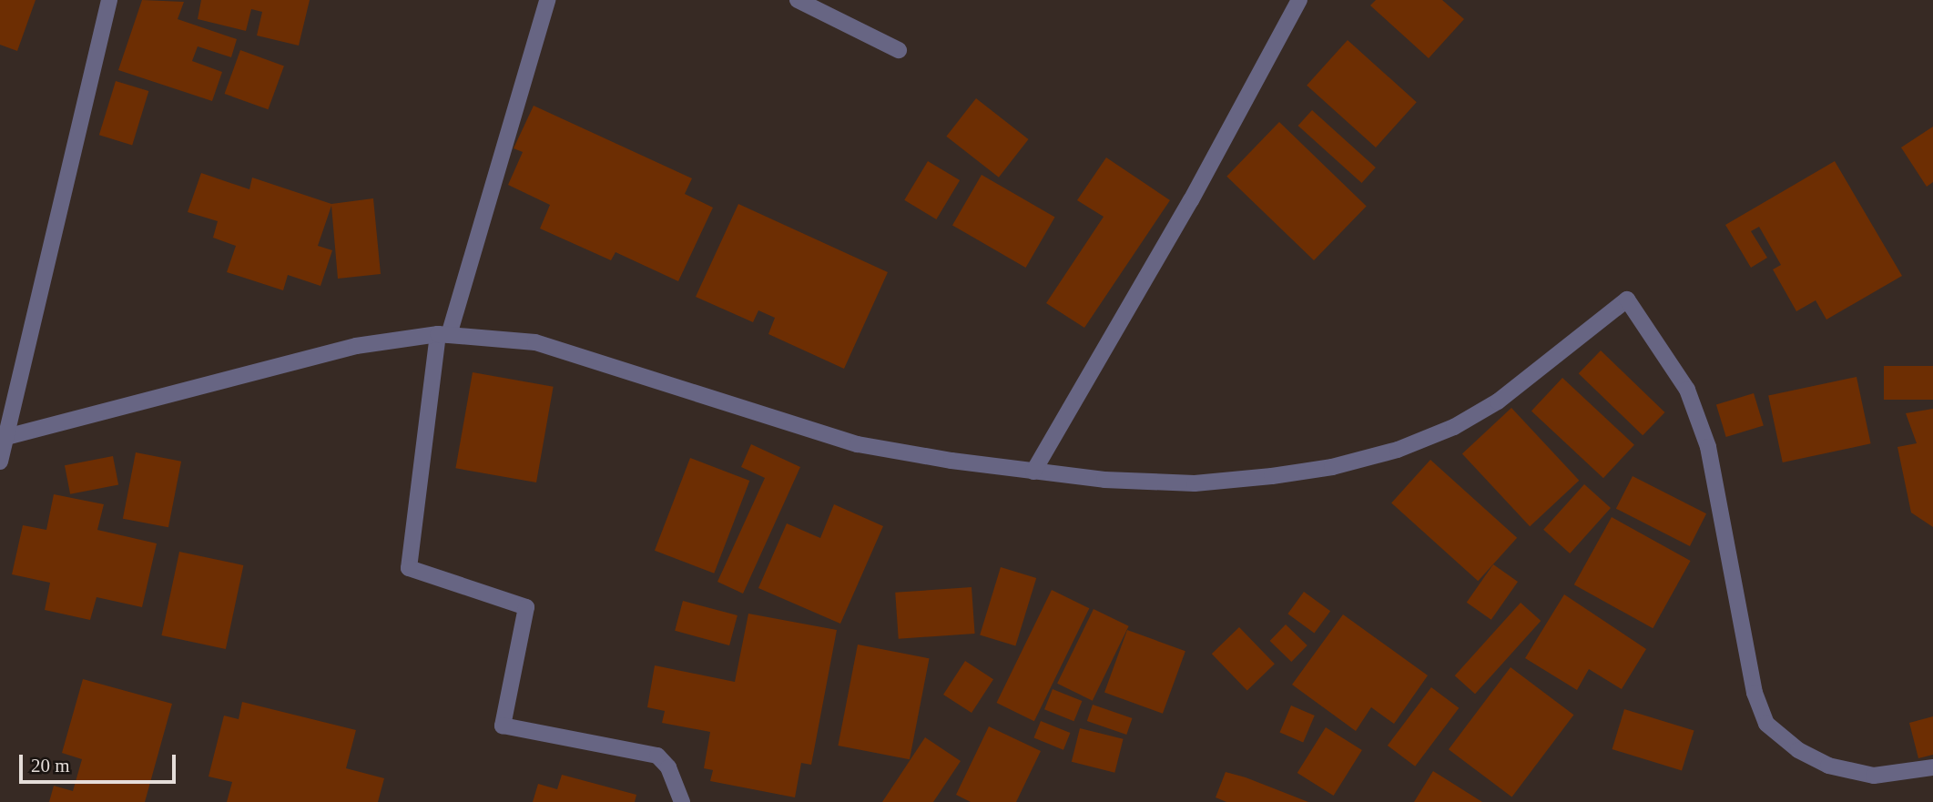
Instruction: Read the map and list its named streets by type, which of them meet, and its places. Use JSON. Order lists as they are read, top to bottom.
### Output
{
  "scale_bar": "20 m"
}
